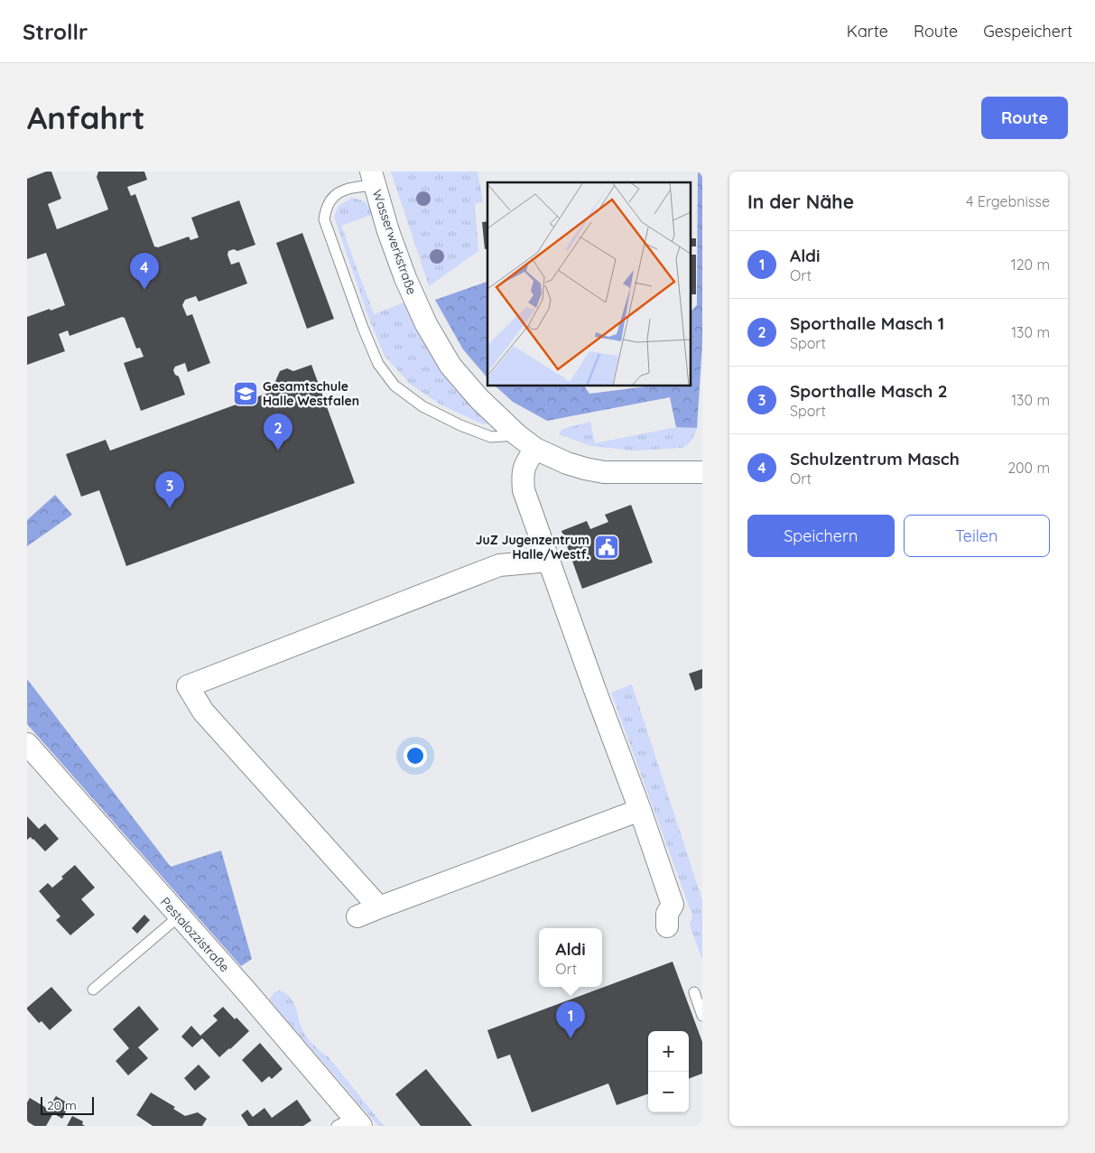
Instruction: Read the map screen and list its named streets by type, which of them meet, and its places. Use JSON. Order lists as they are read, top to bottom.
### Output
{
  "streets": {
    "street": ["Wasserwerkstraße", "Pestalozzistraße"]
  },
  "places": {
    "school or university": ["Gesamtschule Halle Westfalen"],
    "public building": ["JuZ Jugenzentrum Halle/Westf."]
  },
  "scale_bar": "20 m",
  "page": {
    "header": "Strollr",
    "nav": ["Karte", "Route", "Gespeichert"],
    "buttons": [
      "Route",
      ["Speichern", "Teilen"]
    ],
    "title": "Anfahrt",
    "heading": ["In der Nähe", "4 Ergebnisse"],
    "list": [
      {
        "mark": "1",
        "name": "Aldi",
        "note": "Ort",
        "value": "120 m"
      },
      {
        "mark": "2",
        "name": "Sporthalle Masch 1",
        "note": "Sport",
        "value": "130 m"
      },
      {
        "mark": "3",
        "name": "Sporthalle Masch 2",
        "note": "Sport",
        "value": "130 m"
      },
      {
        "mark": "4",
        "name": "Schulzentrum Masch",
        "note": "Ort",
        "value": "200 m"
      }
    ],
    "pins": [
      "4",
      "2",
      "3",
      "1"
    ],
    "popup": ["Aldi", "Ort"],
    "map_buttons": ["+", "−"],
    "scale": "20 m"
  }
}
